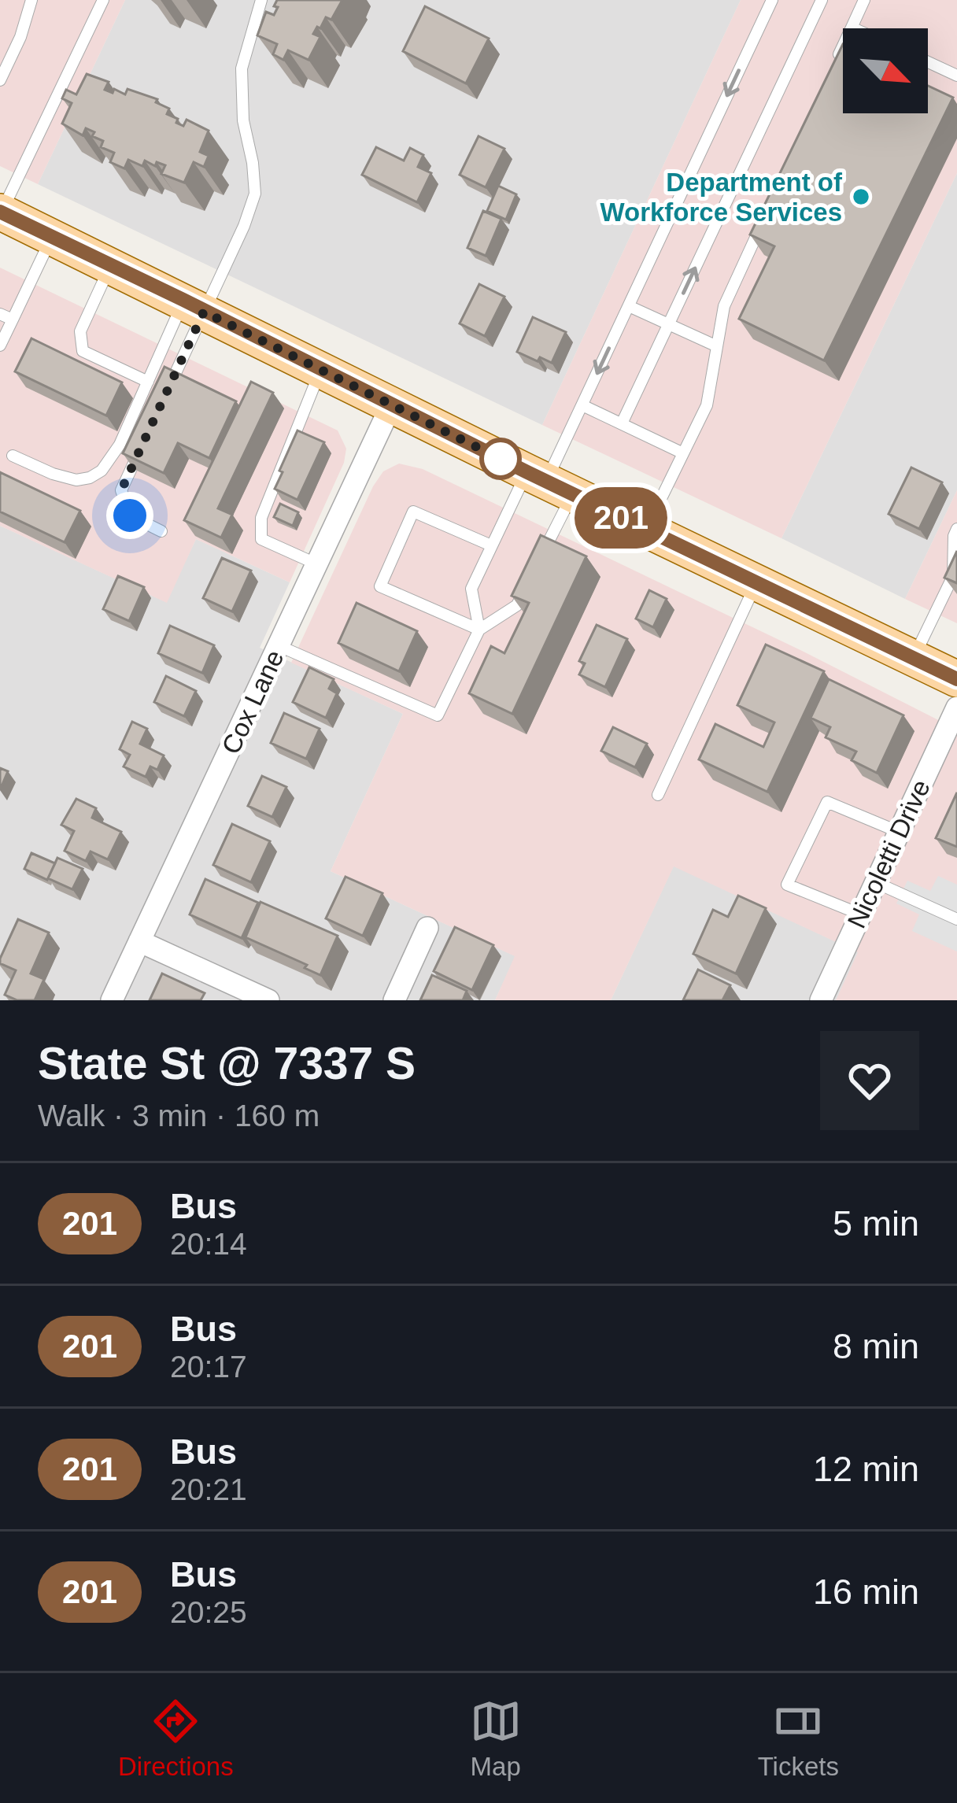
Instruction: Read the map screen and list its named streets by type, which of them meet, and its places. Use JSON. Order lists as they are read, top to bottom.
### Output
{
  "streets": {
    "street": ["Cox Lane", "Nicoletti Drive"]
  },
  "places": ["Department of Workforce Services"],
  "lines": ["bus line 201"],
  "north": "bottom right",
  "page": {
    "on_map": "201",
    "heading": ["State St @ 7337 S", "Walk · 3 min · 160 m"],
    "list": [
      {
        "mark": "201",
        "name": "Bus",
        "note": "20:14",
        "value": "5 min"
      },
      {
        "mark": "201",
        "name": "Bus",
        "note": "20:17",
        "value": "8 min"
      },
      {
        "mark": "201",
        "name": "Bus",
        "note": "20:21",
        "value": "12 min"
      },
      {
        "mark": "201",
        "name": "Bus",
        "note": "20:25",
        "value": "16 min"
      }
    ],
    "tabs": ["Directions", "Map", "Tickets"]
  }
}
